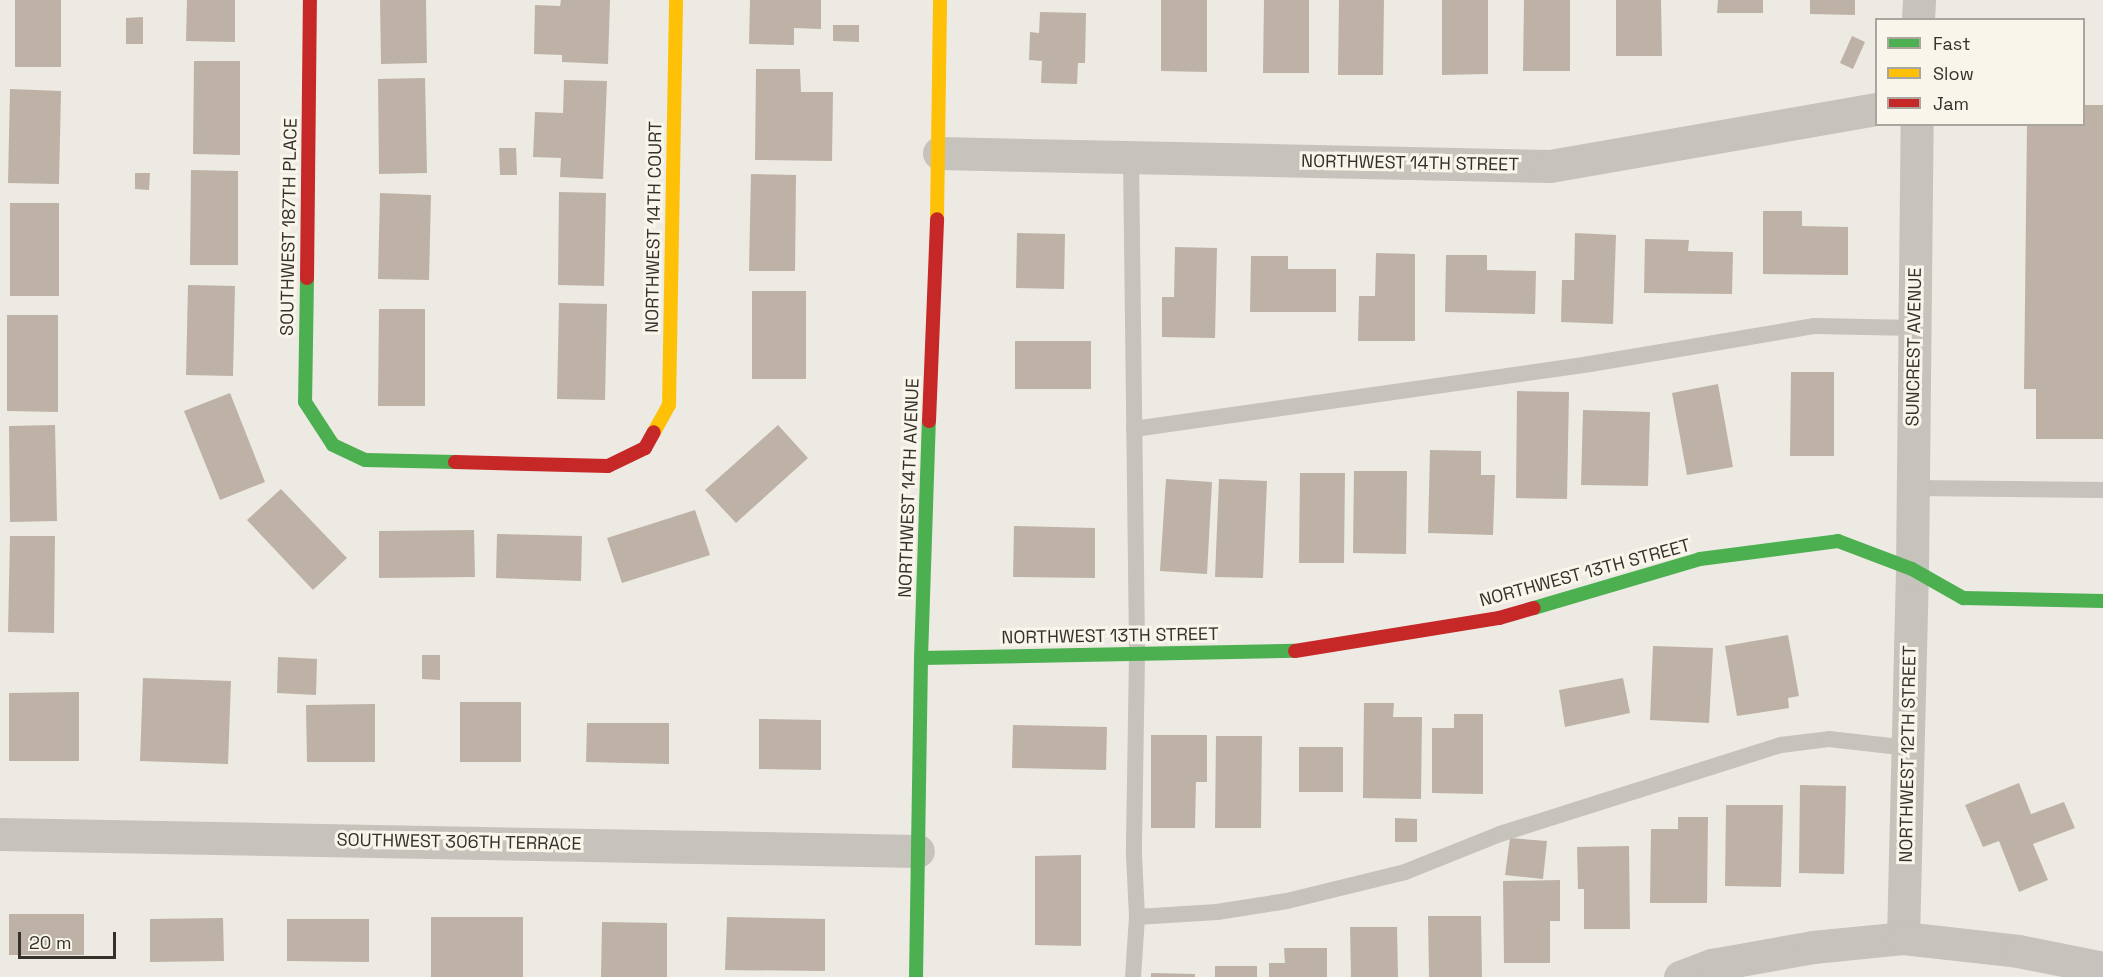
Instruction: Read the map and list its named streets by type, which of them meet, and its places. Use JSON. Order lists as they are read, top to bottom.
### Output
{
  "streets": {
    "street": [
      "NORTHWEST 14TH STREET",
      "SOUTHWEST 187TH PLACE",
      "NORTHWEST 14TH COURT",
      "SUNCREST AVENUE",
      "NORTHWEST 14TH AVENUE",
      "NORTHWEST 13TH STREET",
      "NORTHWEST 12TH STREET",
      "SOUTHWEST 306TH TERRACE"
    ]
  },
  "crossings": [
    ["NORTHWEST 14TH STREET", "NORTHWEST 14TH AVENUE"],
    ["SOUTHWEST 187TH PLACE", "NORTHWEST 14TH COURT"],
    ["SUNCREST AVENUE", "NORTHWEST 13TH STREET"],
    ["SUNCREST AVENUE", "NORTHWEST 12TH STREET"],
    ["NORTHWEST 14TH AVENUE", "NORTHWEST 13TH STREET"],
    ["NORTHWEST 14TH AVENUE", "SOUTHWEST 306TH TERRACE"],
    ["NORTHWEST 13TH STREET", "NORTHWEST 12TH STREET"]
  ],
  "legend": ["Fast", "Slow", "Jam"],
  "scale_bar": "20 m"
}
